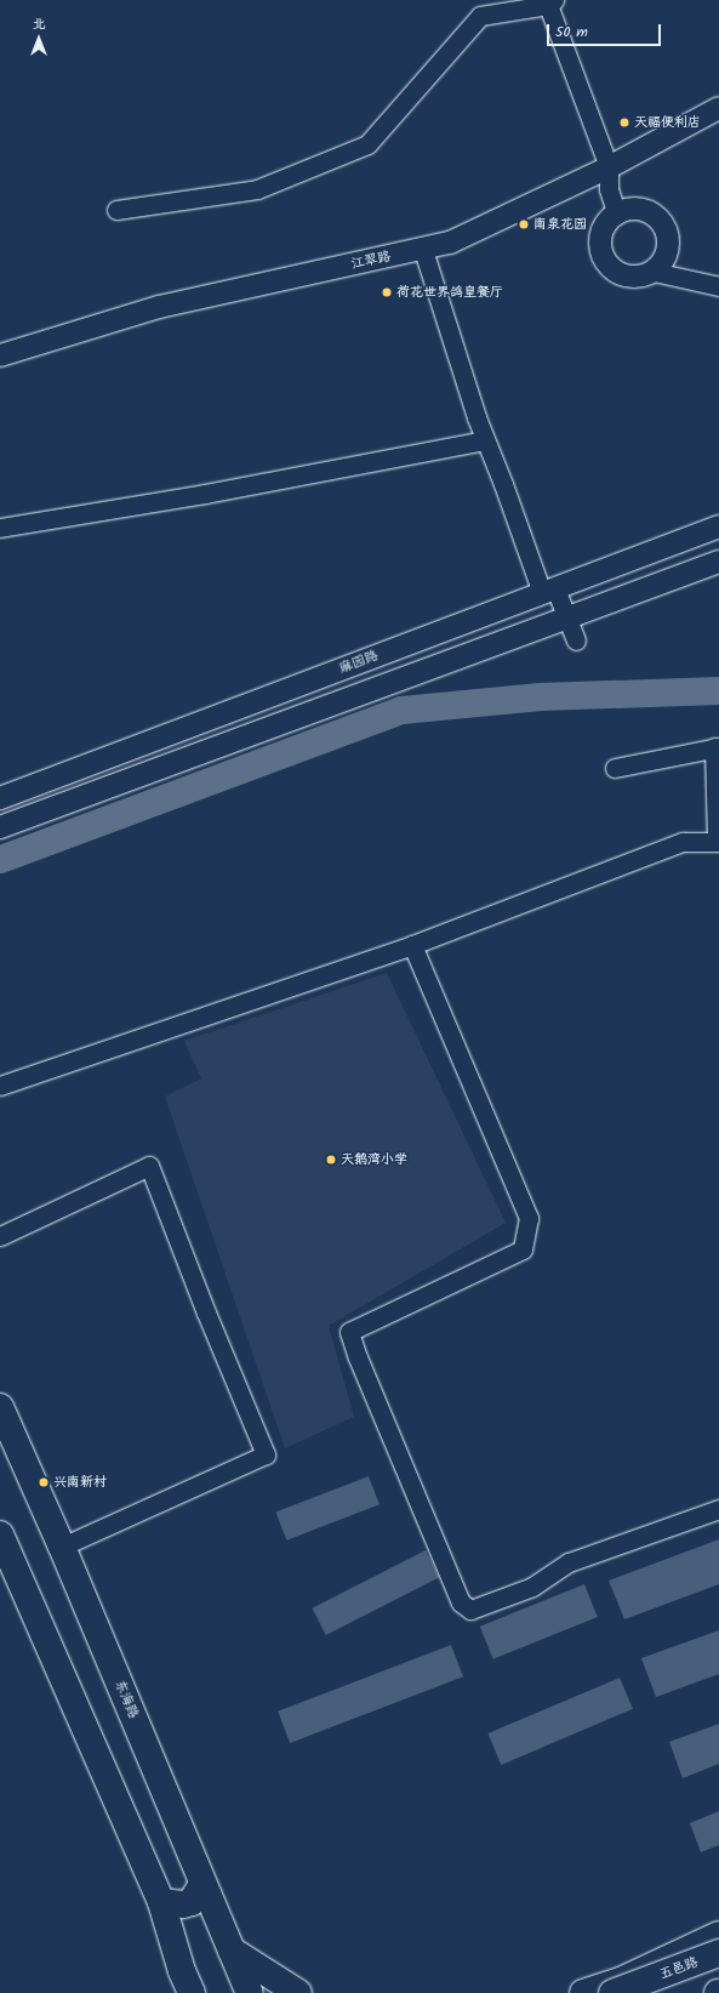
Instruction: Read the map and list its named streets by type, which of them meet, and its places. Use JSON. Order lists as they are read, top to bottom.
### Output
{
  "streets": {
    "main road": ["东海路", "五邑路"],
    "street": ["江翠路", "麻园路"]
  },
  "places": [
    "天福便利店",
    "南泉花园",
    "荷花世界鸽皇餐厅",
    "天鹅湾小学",
    "兴南新村"
  ],
  "scale_bar": "50 m",
  "north": "top"
}
